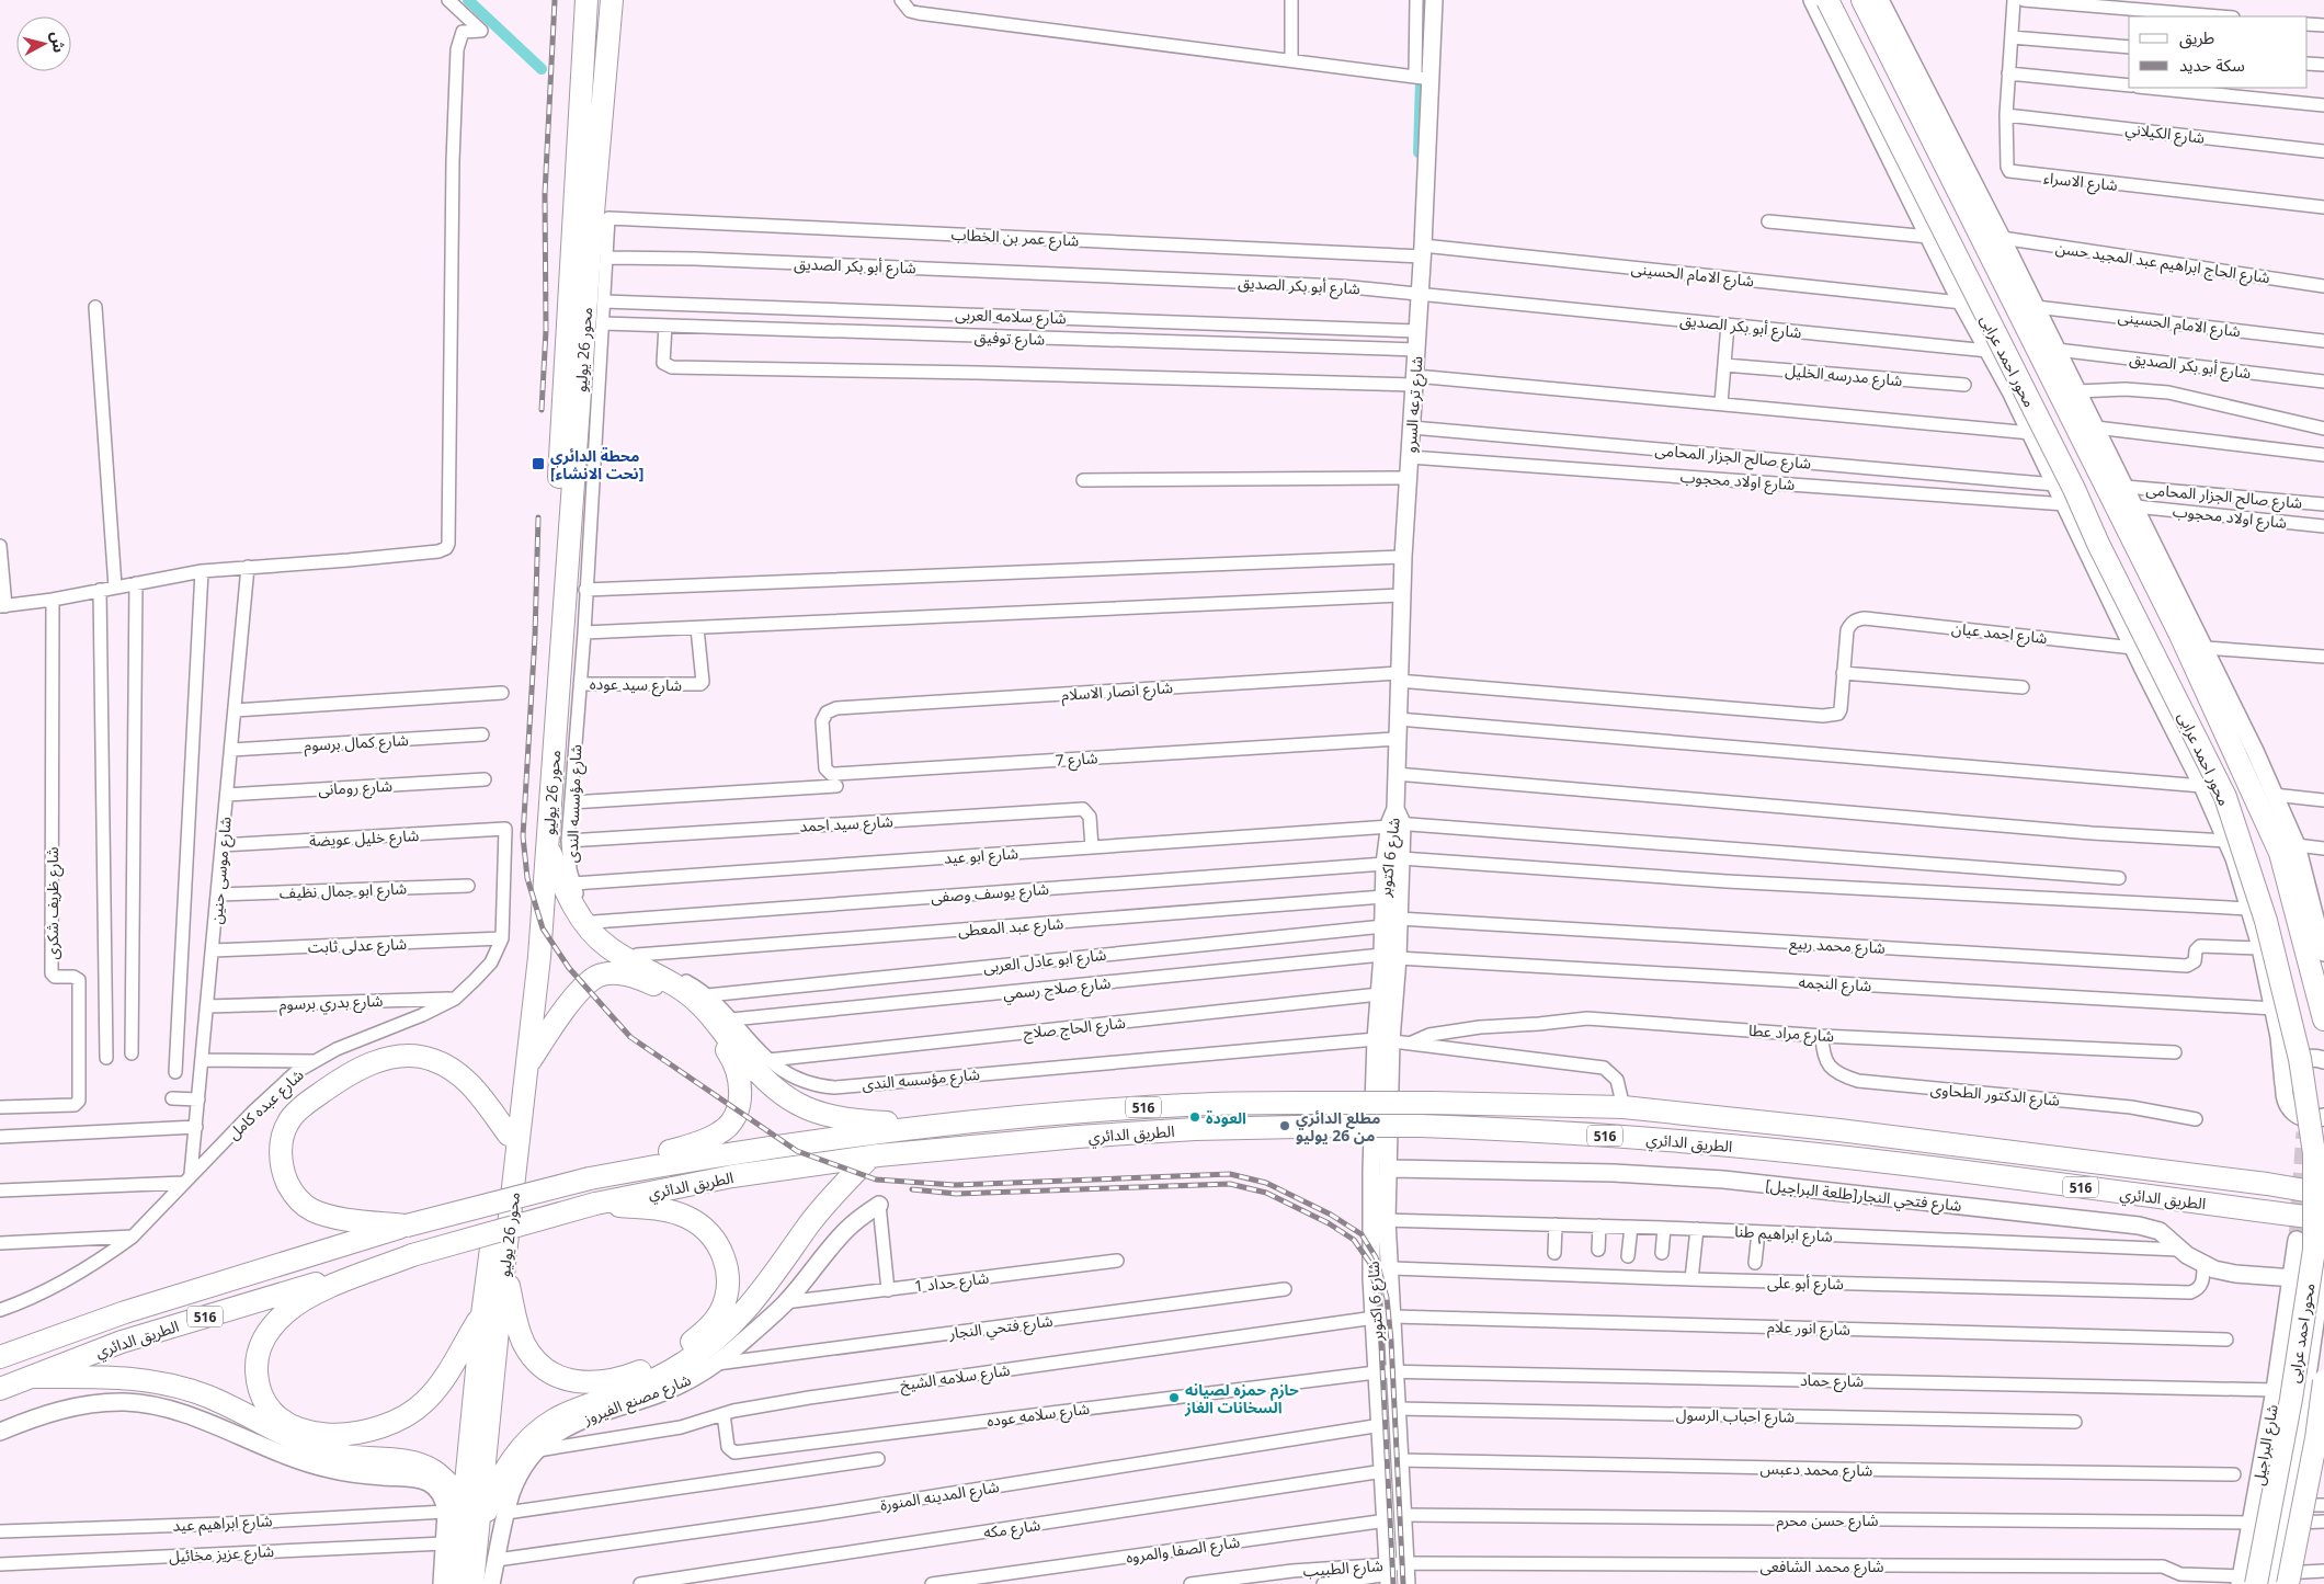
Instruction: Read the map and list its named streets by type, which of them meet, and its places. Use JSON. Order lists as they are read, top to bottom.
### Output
{
  "streets": {
    "highway": [
      "محور 26 يوليو",
      "محور احمد عرابى",
      "516",
      "الطريق الدائري"
    ],
    "street": [
      "شارع الكيلاني",
      "شارع الاسراء",
      "شارع عمر بن الخطاب",
      "شارع الحاج ابراهيم عبد المجيد حسن",
      "شارع أبو بكر الصديق",
      "شارع الامام الحسينى",
      "شارع سلامه العربى",
      "شارع توفيق",
      "شارع مدرسه الخليل",
      "شارع ترعه السرو",
      "شارع صالح الجزار المحامى",
      "شارع اولاد محجوب",
      "شارع احمد عيان",
      "شارع سيد عوده",
      "شارع انصار الاسلام",
      "شارع كمال برسوم",
      "شارع 7",
      "شارع رومانى",
      "شارع مؤسسه الندى",
      "شارع سيد احمد",
      "شارع خليل عويضة",
      "شارع ابو عيد",
      "شارع 6 اكتوبر",
      "شارع موسى حنين",
      "شارع ابو جمال نظيف",
      "شارع يوسف وصفى",
      "شارع ظريف شكرى",
      "شارع عبد المعطى",
      "شارع عدلى ثابت",
      "شارع محمد ربيع",
      "شارع ابو عادل العربى",
      "شارع النجمه",
      "شارع صلاح رسمي",
      "شارع بدري برسوم",
      "شارع الحاج صلاح",
      "شارع مراد عطا",
      "شارع الدكتور الطحاوى",
      "شارع عبده كامل",
      "شارع فتحي النجار[طلعة البراجيل]",
      "شارع ابراهيم طنا",
      "شارع حداد 1",
      "شارع أبو على",
      "شارع فتحي النجار",
      "شارع انور علام",
      "شارع سلامه الشيخ",
      "شارع حماد",
      "شارع مصنع الفيروز",
      "شارع سلامه عوده",
      "شارع احباب الرسول",
      "شارع البراجيل",
      "شارع محمد دعبس",
      "شارع المدينه المنورة",
      "شارع حسن محرم",
      "شارع ابراهيم عيد",
      "شارع مكه",
      "شارع الصفا والمروه",
      "شارع عزيز مخائيل",
      "شارع محمد الشافعى",
      "شارع الطبيب"
    ]
  },
  "crossings": [
    ["شارع الكيلاني", "شارع الاسراء"],
    ["شارع عمر بن الخطاب", "شارع الامام الحسينى"],
    ["شارع عمر بن الخطاب", "شارع ترعه السرو"],
    ["شارع عمر بن الخطاب", "شارع مؤسسه الندى"],
    ["شارع أبو بكر الصديق", "شارع ترعه السرو"],
    ["شارع أبو بكر الصديق", "شارع مؤسسه الندى"],
    ["شارع الامام الحسينى", "شارع ترعه السرو"],
    ["شارع سلامه العربى", "شارع ترعه السرو"],
    ["شارع سلامه العربى", "شارع مؤسسه الندى"],
    ["شارع توفيق", "شارع ترعه السرو"],
    ["شارع توفيق", "شارع مؤسسه الندى"],
    ["محور 26 يوليو", "شارع مؤسسه الندى"],
    ["محور 26 يوليو", "شارع سيد احمد"],
    ["محور 26 يوليو", "شارع ابراهيم عيد"],
    ["محور احمد عرابى", "شارع البراجيل"],
    ["محور احمد عرابى", "شارع محمد الشافعى"],
    ["شارع ترعه السرو", "شارع صالح الجزار المحامى"],
    ["شارع ترعه السرو", "شارع اولاد محجوب"],
    ["شارع ترعه السرو", "شارع انصار الاسلام"],
    ["شارع ترعه السرو", "شارع 7"],
    ["شارع ترعه السرو", "شارع ابو عيد"],
    ["شارع ترعه السرو", "شارع 6 اكتوبر"],
    ["شارع احمد عيان", "شارع انصار الاسلام"],
    ["شارع سيد عوده", "شارع مؤسسه الندى"],
    ["شارع انصار الاسلام", "شارع 7"],
    ["شارع كمال برسوم", "شارع موسى حنين"],
    ["شارع رومانى", "شارع موسى حنين"],
    ["شارع مؤسسه الندى", "شارع سيد احمد"],
    ["شارع مؤسسه الندى", "شارع ابو عيد"],
    ["شارع مؤسسه الندى", "شارع 6 اكتوبر"],
    ["شارع مؤسسه الندى", "شارع يوسف وصفى"],
    ["شارع مؤسسه الندى", "شارع عبد المعطى"],
    ["شارع مؤسسه الندى", "شارع ابو عادل العربى"],
    ["شارع مؤسسه الندى", "شارع صلاح رسمي"],
    ["شارع مؤسسه الندى", "شارع الحاج صلاح"],
    ["شارع مؤسسه الندى", "شارع مراد عطا"],
    ["شارع مؤسسه الندى", "الطريق الدائري"],
    ["شارع سيد احمد", "شارع ابو عيد"],
    ["شارع خليل عويضة", "شارع موسى حنين"],
    ["شارع خليل عويضة", "شارع عبده كامل"],
    ["شارع ابو عيد", "شارع 6 اكتوبر"],
    ["شارع 6 اكتوبر", "شارع يوسف وصفى"],
    ["شارع 6 اكتوبر", "شارع عبد المعطى"],
    ["شارع 6 اكتوبر", "شارع محمد ربيع"],
    ["شارع 6 اكتوبر", "شارع ابو عادل العربى"],
    ["شارع 6 اكتوبر", "شارع النجمه"],
    ["شارع 6 اكتوبر", "شارع صلاح رسمي"],
    ["شارع 6 اكتوبر", "شارع الحاج صلاح"],
    ["شارع 6 اكتوبر", "شارع فتحي النجار[طلعة البراجيل]"],
    ["شارع 6 اكتوبر", "شارع ابراهيم طنا"],
    ["شارع 6 اكتوبر", "شارع أبو على"],
    ["شارع 6 اكتوبر", "شارع انور علام"],
    ["شارع 6 اكتوبر", "شارع سلامه الشيخ"],
    ["شارع 6 اكتوبر", "شارع حماد"],
    ["شارع 6 اكتوبر", "شارع سلامه عوده"],
    ["شارع 6 اكتوبر", "شارع احباب الرسول"],
    ["شارع 6 اكتوبر", "شارع محمد دعبس"],
    ["شارع 6 اكتوبر", "شارع المدينه المنورة"],
    ["شارع 6 اكتوبر", "شارع حسن محرم"],
    ["شارع 6 اكتوبر", "شارع مكه"],
    ["شارع 6 اكتوبر", "شارع الصفا والمروه"],
    ["شارع 6 اكتوبر", "شارع محمد الشافعى"],
    ["شارع 6 اكتوبر", "شارع الطبيب"],
    ["شارع موسى حنين", "شارع ابو جمال نظيف"],
    ["شارع موسى حنين", "شارع عدلى ثابت"],
    ["شارع موسى حنين", "شارع بدري برسوم"],
    ["شارع موسى حنين", "شارع عبده كامل"],
    ["شارع عدلى ثابت", "شارع عبده كامل"],
    ["شارع النجمه", "شارع صلاح رسمي"],
    ["شارع بدري برسوم", "شارع عبده كامل"],
    ["شارع مراد عطا", "شارع الدكتور الطحاوى"],
    ["شارع فتحي النجار[طلعة البراجيل]", "شارع ابراهيم طنا"],
    ["شارع فتحي النجار[طلعة البراجيل]", "شارع أبو على"],
    ["شارع فتحي النجار[طلعة البراجيل]", "شارع البراجيل"],
    ["شارع حداد 1", "شارع مصنع الفيروز"],
    ["شارع فتحي النجار", "شارع مصنع الفيروز"],
    ["شارع انور علام", "شارع سلامه الشيخ"],
    ["شارع سلامه الشيخ", "شارع مصنع الفيروز"],
    ["شارع سلامه الشيخ", "شارع سلامه عوده"],
    ["شارع حماد", "شارع سلامه عوده"],
    ["شارع حماد", "شارع البراجيل"],
    ["شارع مصنع الفيروز", "شارع المدينه المنورة"],
    ["شارع البراجيل", "شارع حسن محرم"],
    ["شارع البراجيل", "شارع محمد الشافعى"],
    ["شارع حسن محرم", "شارع الصفا والمروه"],
    ["شارع محمد الشافعى", "شارع الطبيب"]
  ],
  "places": {
    "transit": ["محطة الدائري [تحت الانشاء]"],
    "other": ["العودة", "مطلع الدائري من 26 يوليو", "حازم حمزه لصيانه السخانات الغاز"]
  },
  "legend": ["طريق", "سكة حديد"],
  "north": "right"
}
